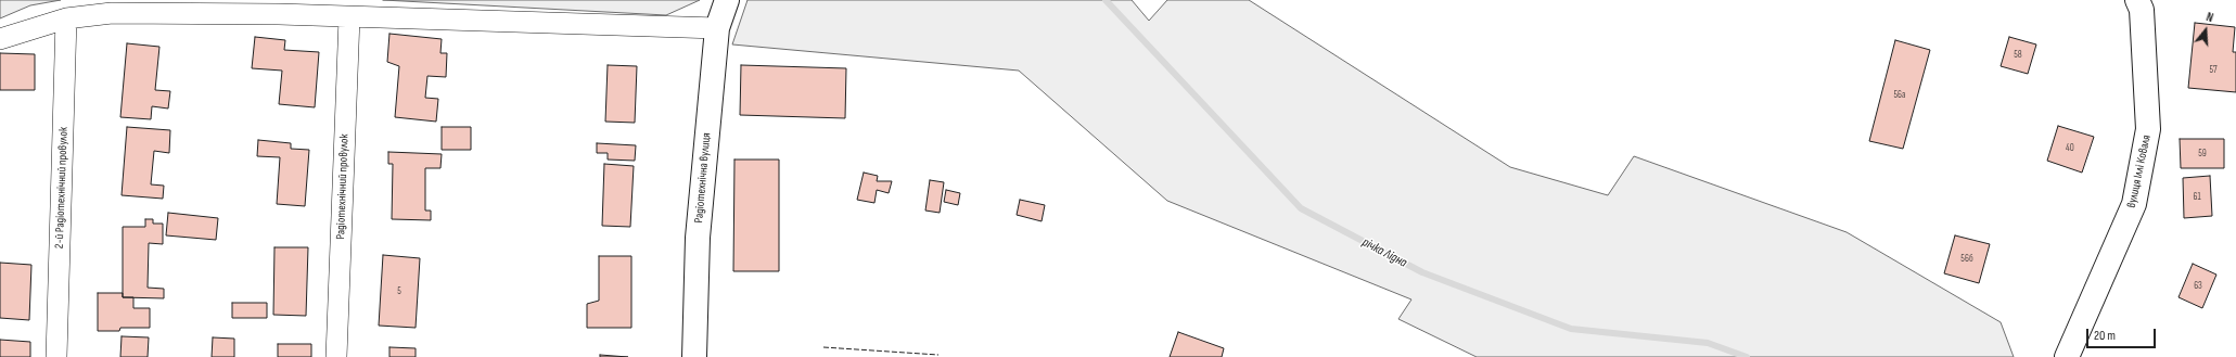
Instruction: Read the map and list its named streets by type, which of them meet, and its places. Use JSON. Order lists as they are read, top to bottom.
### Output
{
  "streets": {
    "main road": ["вулиця Іллі Коваля", "Радіотехнічна вулиця"],
    "street": ["Радіотехнічний провулок", "2-й Радіотехнічний провулок"]
  },
  "water": ["річка Лідна"],
  "house_numbers": [
    "58",
    "57",
    "56а",
    "40",
    "59",
    "61",
    "56б",
    "63",
    "5"
  ],
  "scale_bar": "20 m",
  "north": "top"
}
